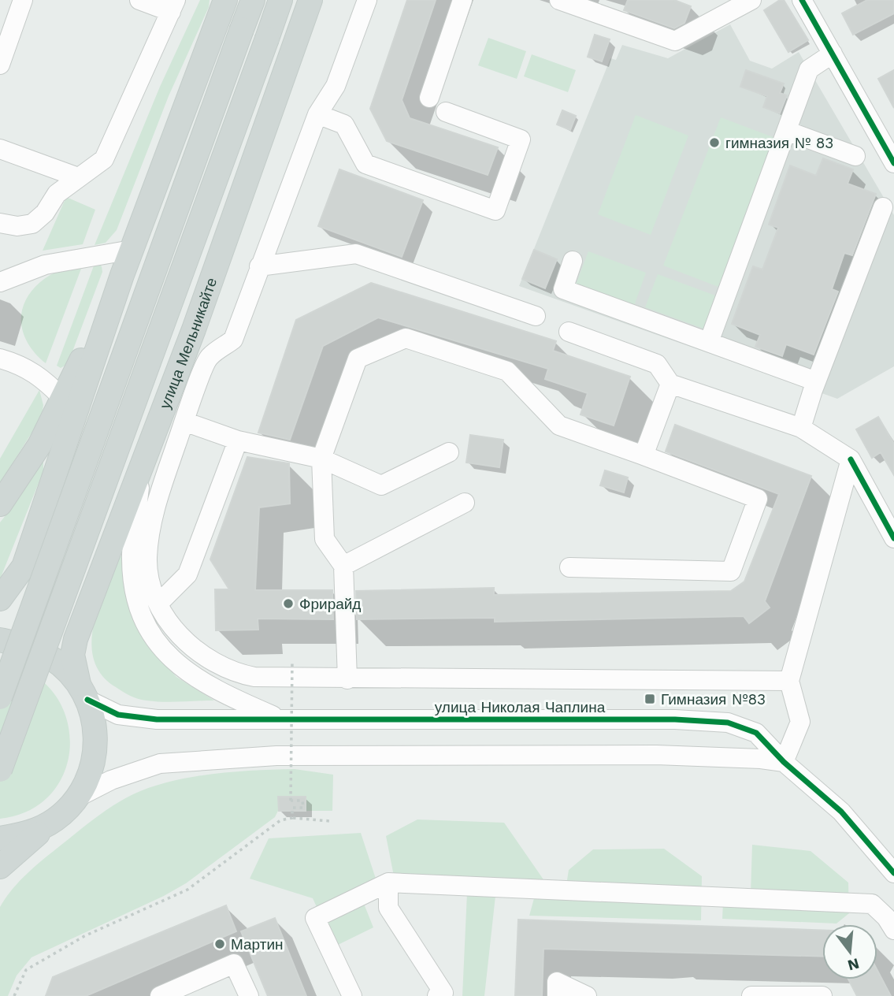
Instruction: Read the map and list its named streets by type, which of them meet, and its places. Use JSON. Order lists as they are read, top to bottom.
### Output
{
  "streets": {
    "main road": ["улица Мельникайте"],
    "street": ["улица Николая Чаплина"]
  },
  "crossings": [
    ["улица Мельникайте", "улица Николая Чаплина"]
  ],
  "places": {
    "other": ["гимназия № 83", "Фрирайд", "Мартин"],
    "transit": ["Гимназия №83"]
  },
  "north": "bottom"
}
